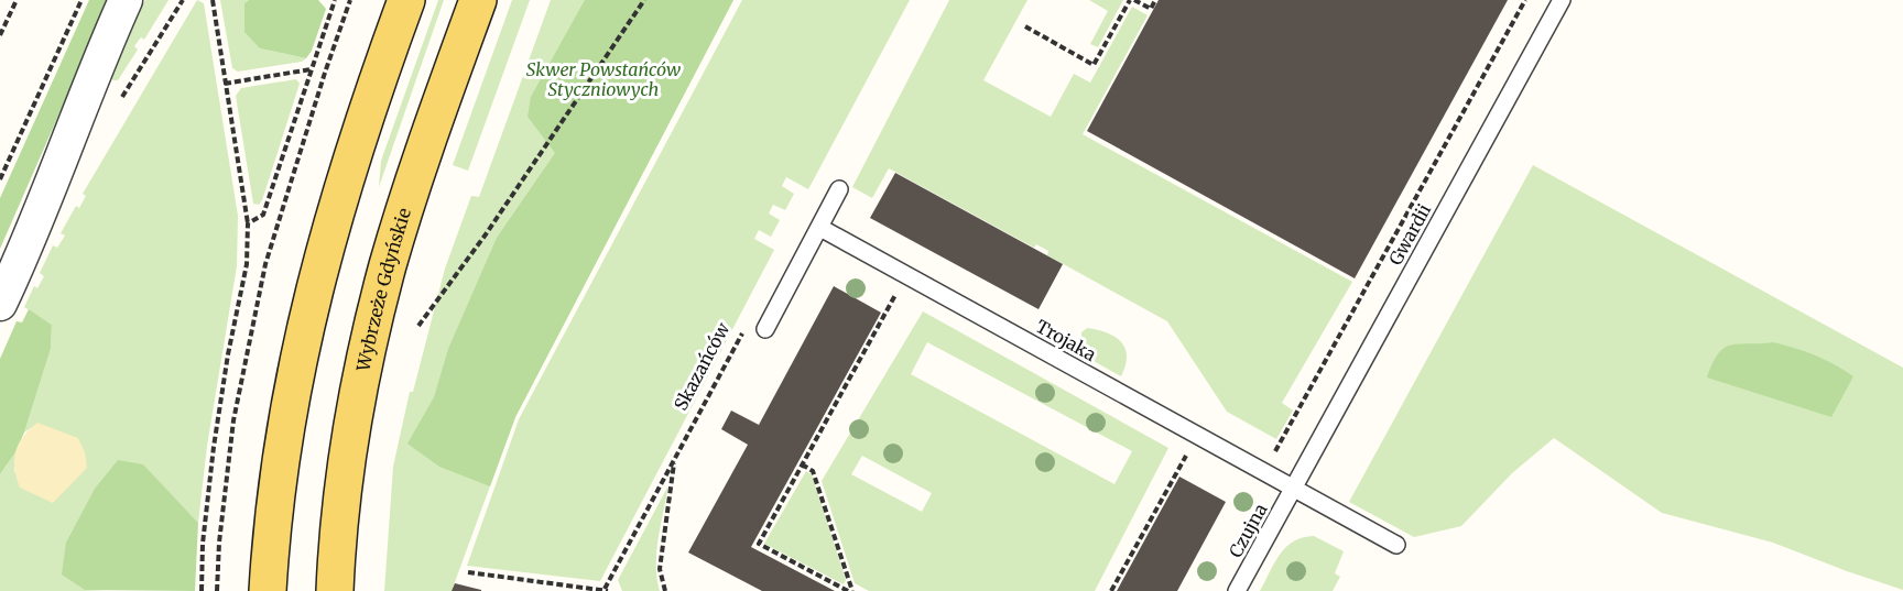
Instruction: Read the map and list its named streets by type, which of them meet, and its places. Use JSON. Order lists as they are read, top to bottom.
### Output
{
  "streets": {
    "main road": ["Wybrzeże Gdyńskie"],
    "lane": ["Gwardii", "Trojaka", "Czujna"],
    "path": ["Skazańców"]
  },
  "crossings": [
    ["Gwardii", "Trojaka"],
    ["Gwardii", "Czujna"],
    ["Trojaka", "Czujna"]
  ],
  "parks": ["Skwer Powstańców Styczniowych"]
}
